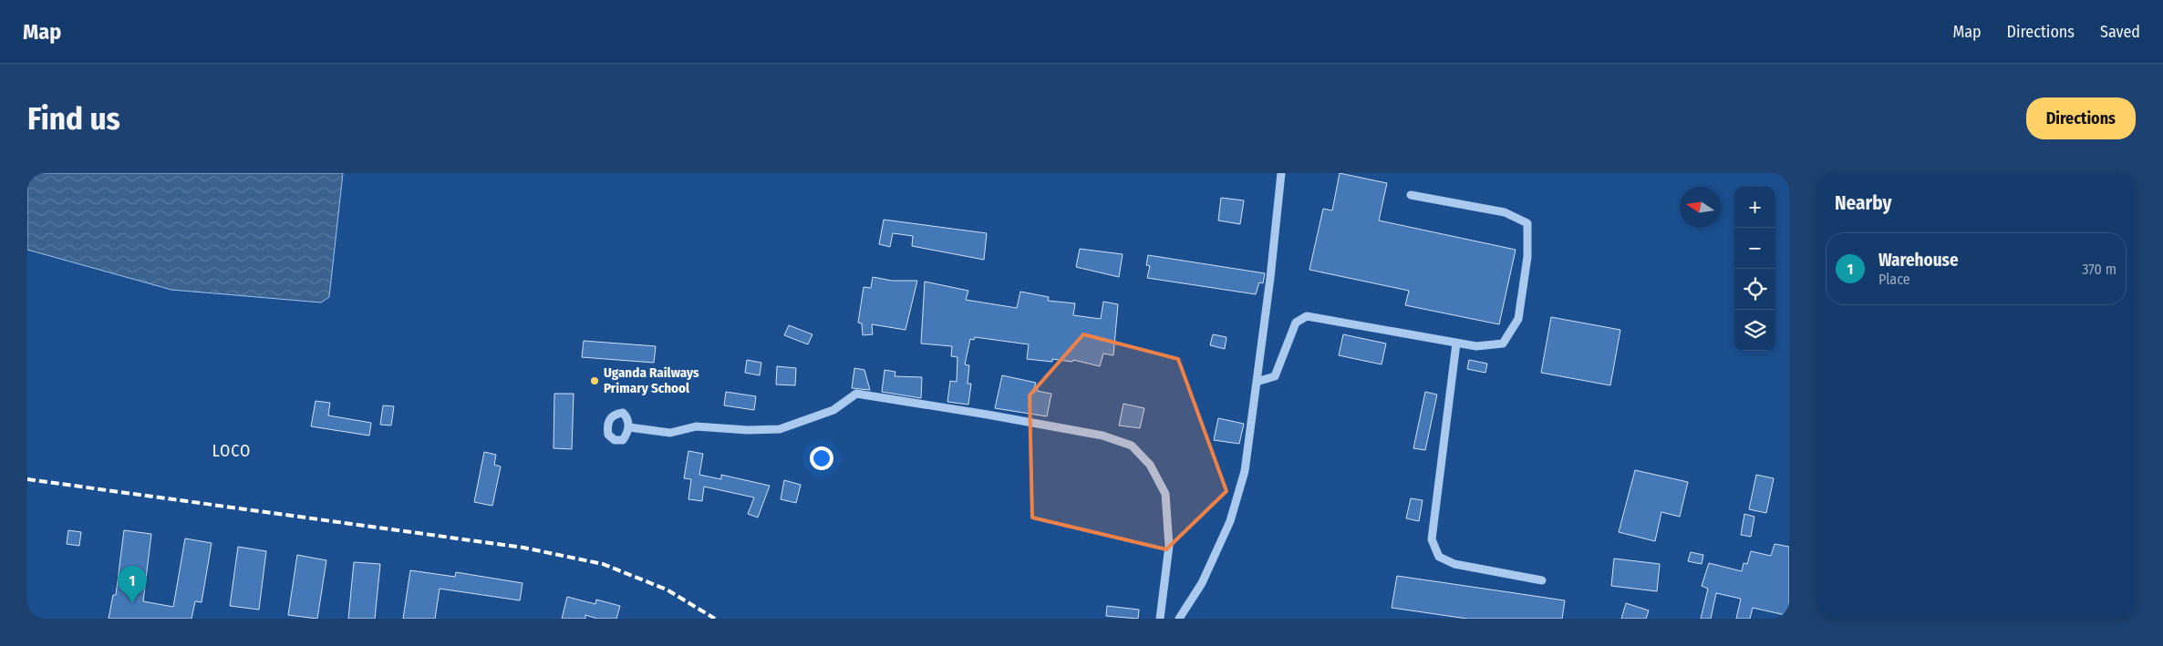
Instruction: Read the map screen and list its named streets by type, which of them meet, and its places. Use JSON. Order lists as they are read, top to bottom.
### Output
{
  "districts": ["LOCO"],
  "places": ["Uganda Railways Primary School"],
  "north": "left",
  "page": {
    "header": "Map",
    "nav": ["Map", "Directions", "Saved"],
    "buttons": "Directions",
    "title": "Find us",
    "heading": "Nearby",
    "map_buttons": ["+", "−"],
    "list": [
      {
        "mark": "1",
        "name": "Warehouse",
        "note": "Place",
        "value": "370 m"
      }
    ],
    "pins": "1"
  }
}
